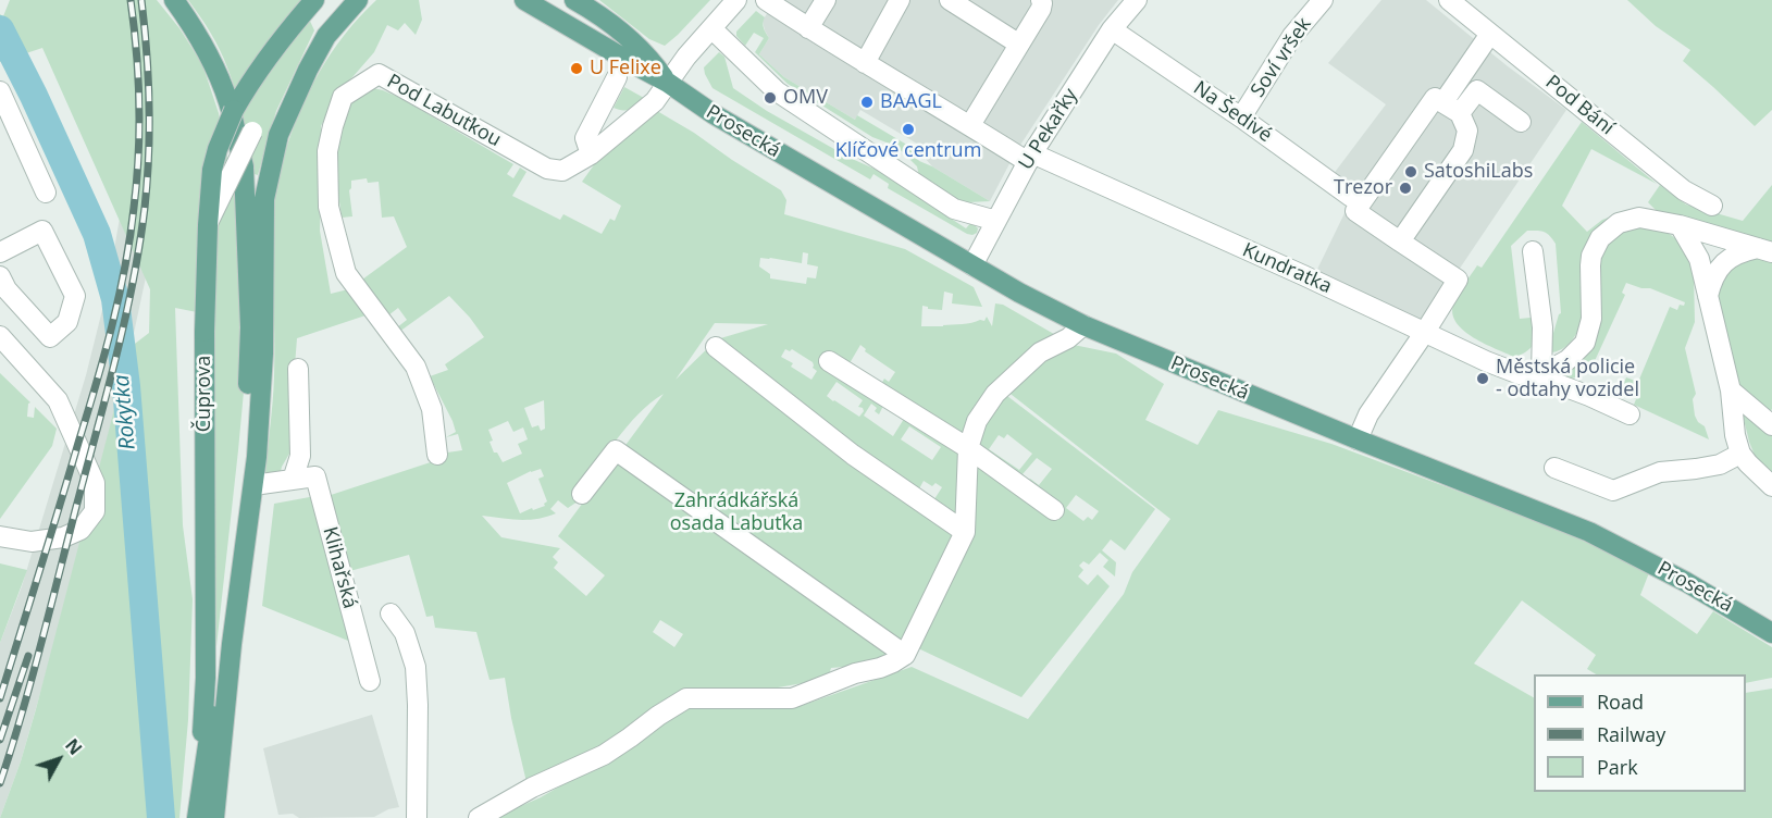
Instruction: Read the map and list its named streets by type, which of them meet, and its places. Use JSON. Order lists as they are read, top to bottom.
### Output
{
  "streets": {
    "main road": ["Prosecká", "Čuprova"],
    "street": [
      "Soví vršek",
      "Pod Bání",
      "Pod Labuťkou",
      "Na Šedivé",
      "U Pekařky",
      "Kundratka",
      "Klihařská"
    ]
  },
  "crossings": [
    ["Soví vršek", "Na Šedivé"],
    ["Pod Labuťkou", "Prosecká"],
    ["Na Šedivé", "U Pekařky"],
    ["U Pekařky", "Prosecká"],
    ["U Pekařky", "Kundratka"]
  ],
  "water": ["Rokytka"],
  "parks": ["Zahrádkářská osada Labuťka"],
  "places": [
    "U Felixe",
    "OMV",
    "BAAGL",
    "Klíčové centrum",
    "SatoshiLabs",
    "Trezor",
    "Městská policie - odtahy vozidel"
  ],
  "legend": ["Road", "Railway", "Park"],
  "north": "top right"
}
